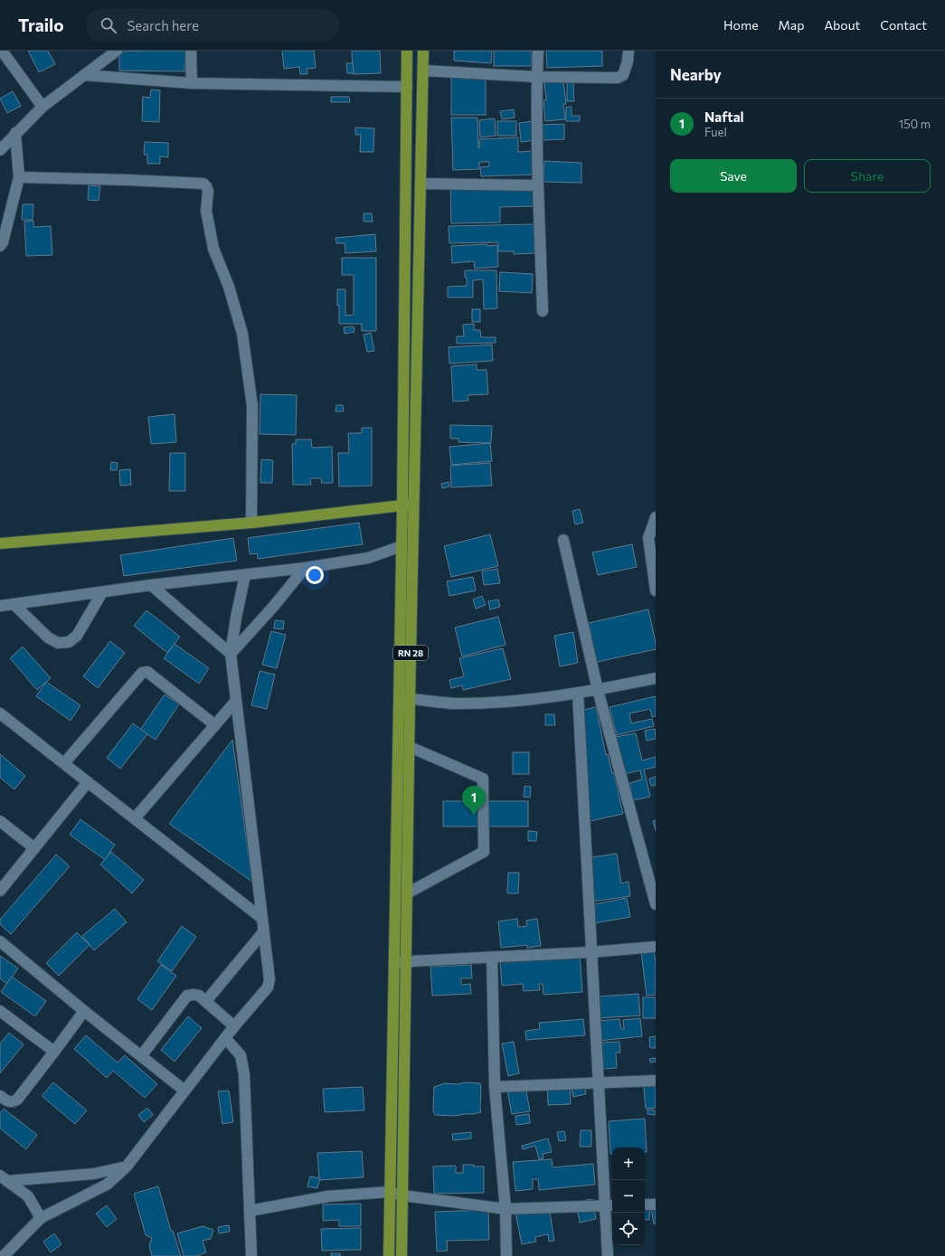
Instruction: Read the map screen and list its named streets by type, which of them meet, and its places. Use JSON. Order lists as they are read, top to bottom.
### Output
{
  "streets": {
    "main road": ["RN 28"]
  },
  "page": {
    "header": "Trailo",
    "search": "Search here",
    "nav": [
      "Home",
      "Map",
      "About",
      "Contact"
    ],
    "heading": "Nearby",
    "list": [
      {
        "mark": "1",
        "name": "Naftal",
        "note": "Fuel",
        "value": "150 m"
      }
    ],
    "buttons": ["Save", "Share"],
    "pins": "1",
    "map_buttons": ["+", "−"]
  }
}
